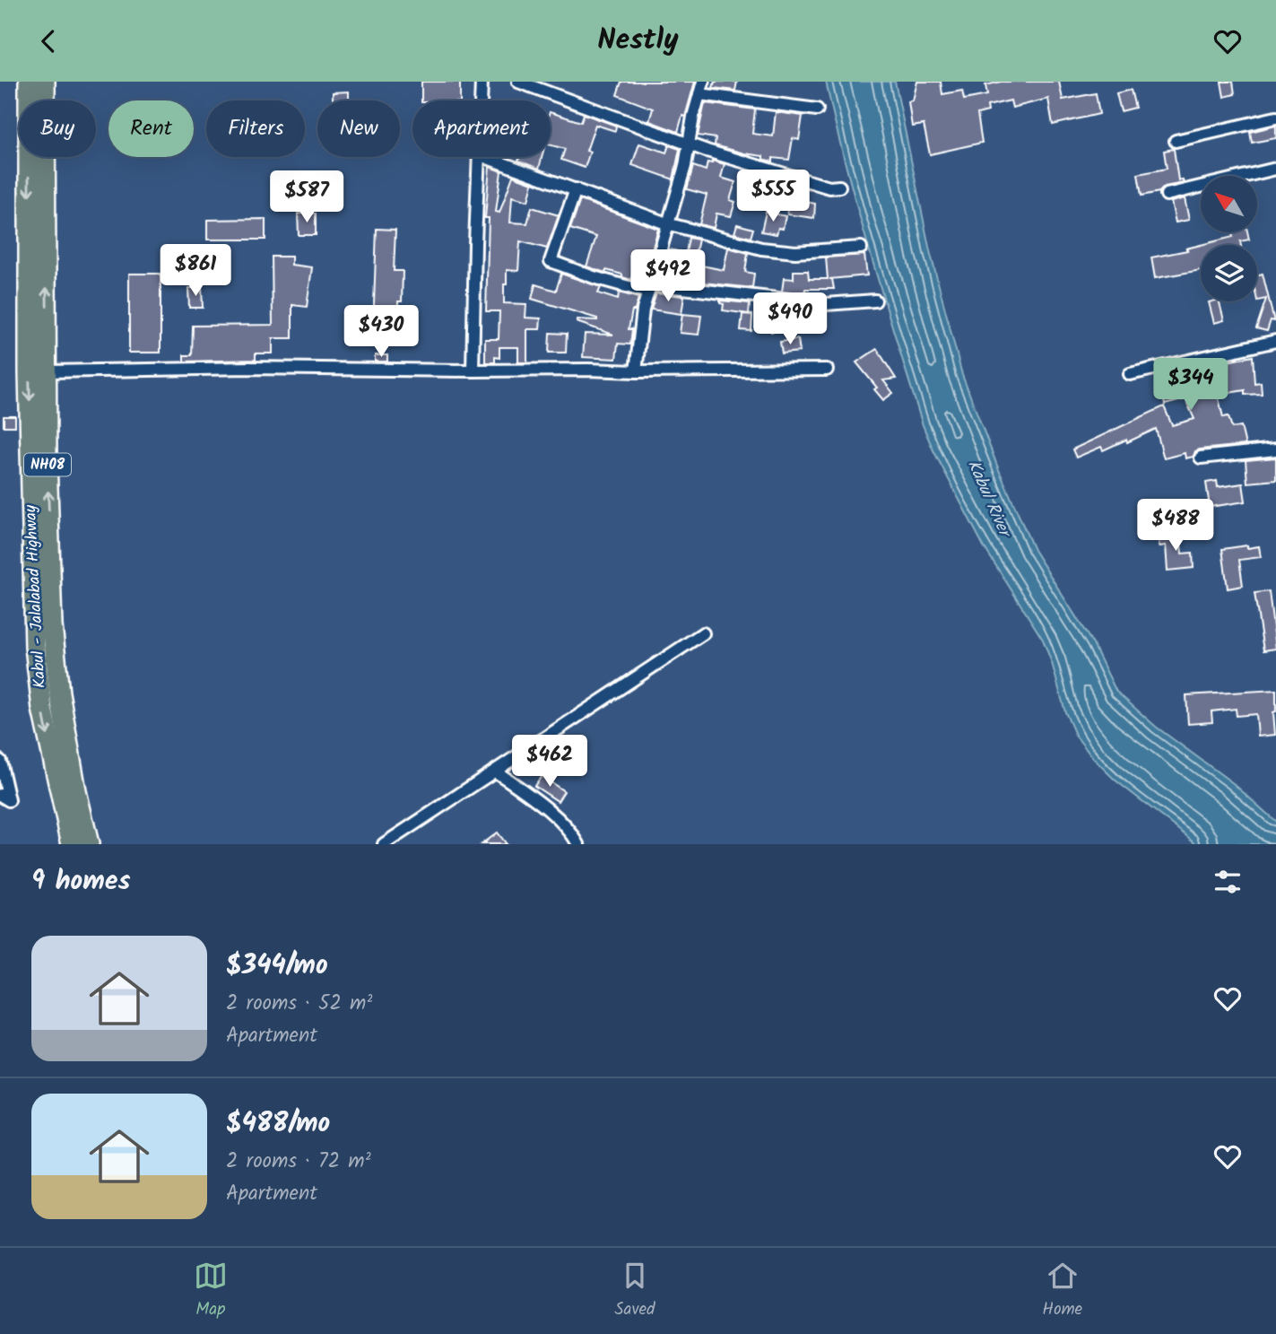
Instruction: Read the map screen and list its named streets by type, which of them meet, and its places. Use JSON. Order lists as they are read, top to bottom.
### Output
{
  "streets": {
    "highway": ["NH08", "Kabul - Jalalabad Highway"]
  },
  "water": ["Kabul River"],
  "north": "top left",
  "page": {
    "header": "Nestly",
    "chip": [
      "Buy",
      "Rent",
      "Filters",
      "New",
      "Apartment"
    ],
    "price": [
      "$555",
      "$587",
      "$861",
      "$492",
      "$490",
      "$430",
      "$344",
      "$488",
      "$462"
    ],
    "heading": "9 homes",
    "list": [
      {
        "name": "$344/mo",
        "note": "2 rooms · 52 m² · Apartment"
      },
      {
        "name": "$488/mo",
        "note": "2 rooms · 72 m² · Apartment"
      }
    ],
    "tabs": ["Map", "Saved", "Home"]
  }
}
